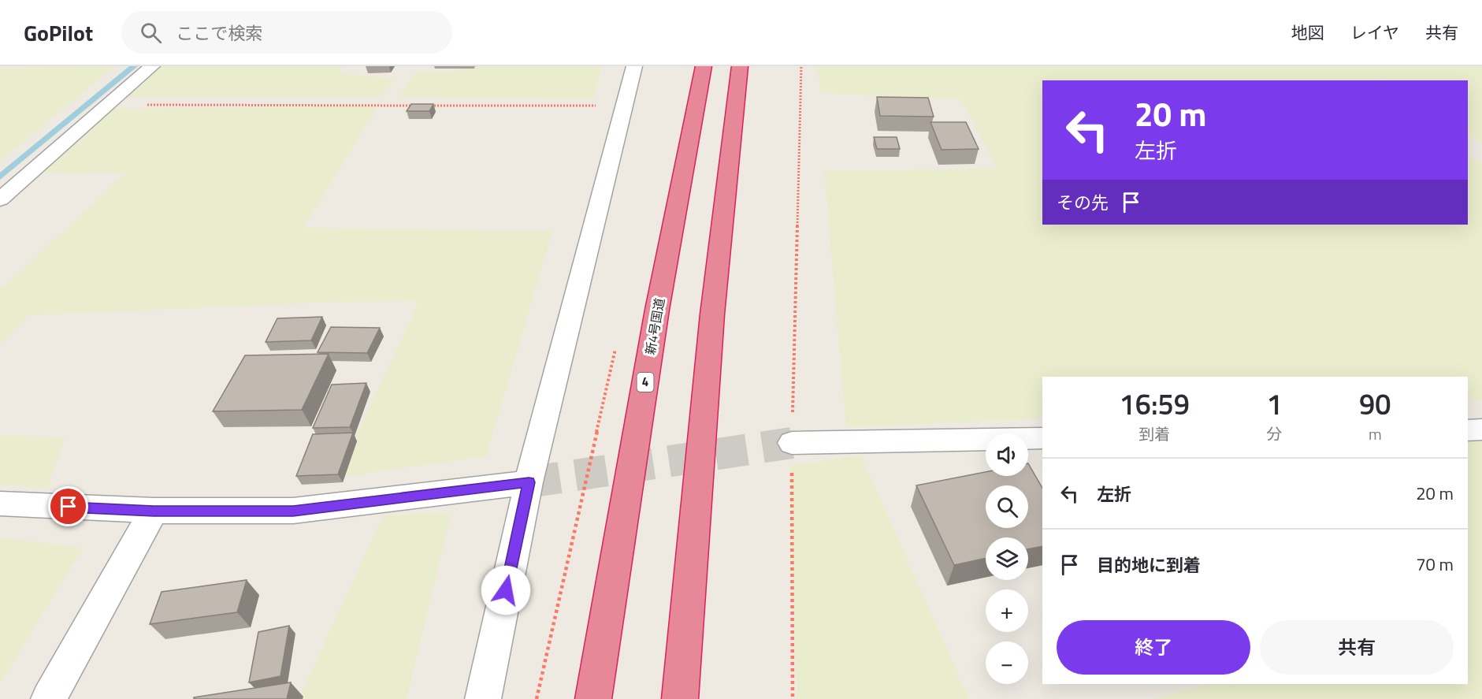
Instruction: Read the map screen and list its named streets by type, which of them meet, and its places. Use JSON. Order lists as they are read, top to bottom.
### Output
{
  "streets": {
    "highway": ["新4号国道", "4"]
  },
  "page": {
    "header": "GoPilot",
    "search": "ここで検索",
    "nav": ["地図", "レイヤ", "共有"],
    "turn": ["20 m", "左折"],
    "then": "その先",
    "eta": [
      "16:59",
      "到着",
      "1",
      "分",
      "90",
      "m"
    ],
    "map_buttons": ["+", "−"],
    "list": [
      {
        "name": "左折",
        "value": "20 m"
      },
      {
        "name": "目的地に到着",
        "value": "70 m"
      }
    ],
    "buttons": ["終了", "共有"]
  }
}
